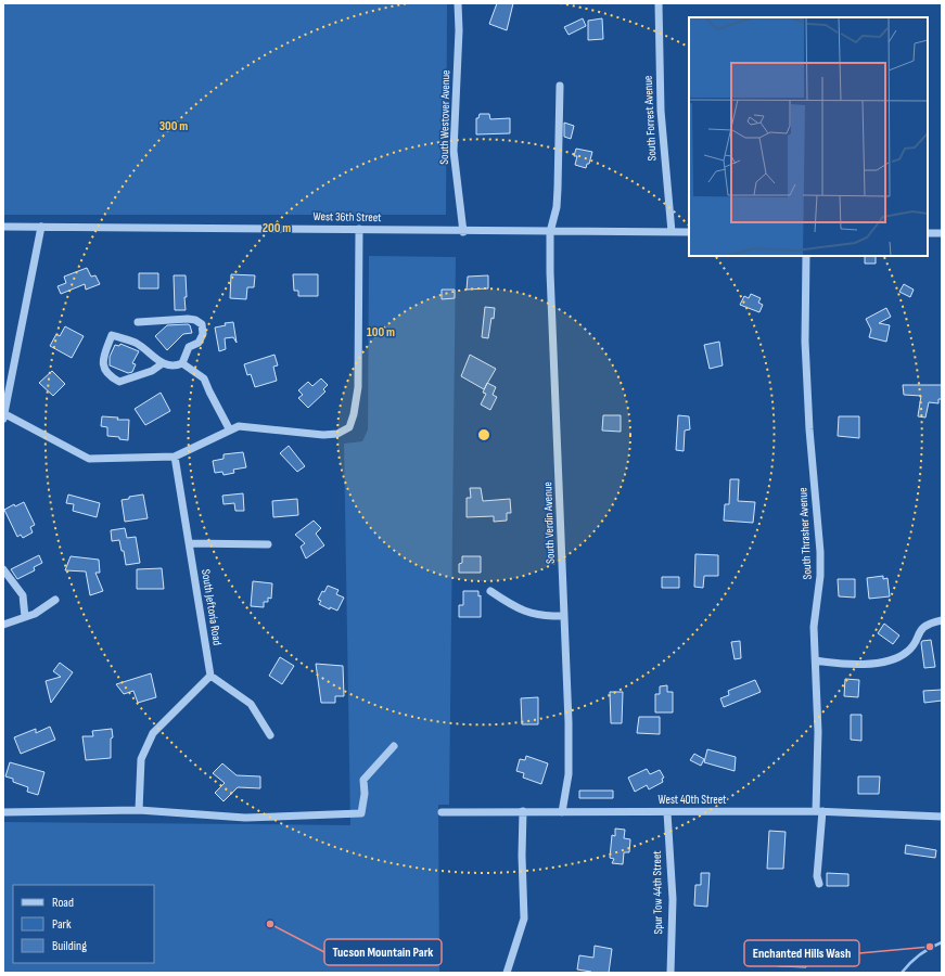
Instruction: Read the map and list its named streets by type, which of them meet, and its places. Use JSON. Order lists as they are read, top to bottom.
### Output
{
  "streets": {
    "street": [
      "South Westover Avenue",
      "South Forrest Avenue",
      "West 36th Street",
      "South Verdin Avenue",
      "South Thrasher Avenue",
      "South Jeftoria Road",
      "West 40th Street",
      "Spur Tow 44th Street"
    ]
  },
  "crossings": [
    ["South Westover Avenue", "West 36th Street"],
    ["South Forrest Avenue", "West 36th Street"],
    ["West 36th Street", "South Verdin Avenue"],
    ["South Verdin Avenue", "West 40th Street"],
    ["South Thrasher Avenue", "West 40th Street"],
    ["West 40th Street", "Spur Tow 44th Street"]
  ],
  "places": ["Tucson Mountain Park", "Enchanted Hills Wash"],
  "legend": ["Road", "Park", "Building"],
  "rings": ["300 m", "200 m", "100 m"]
}
